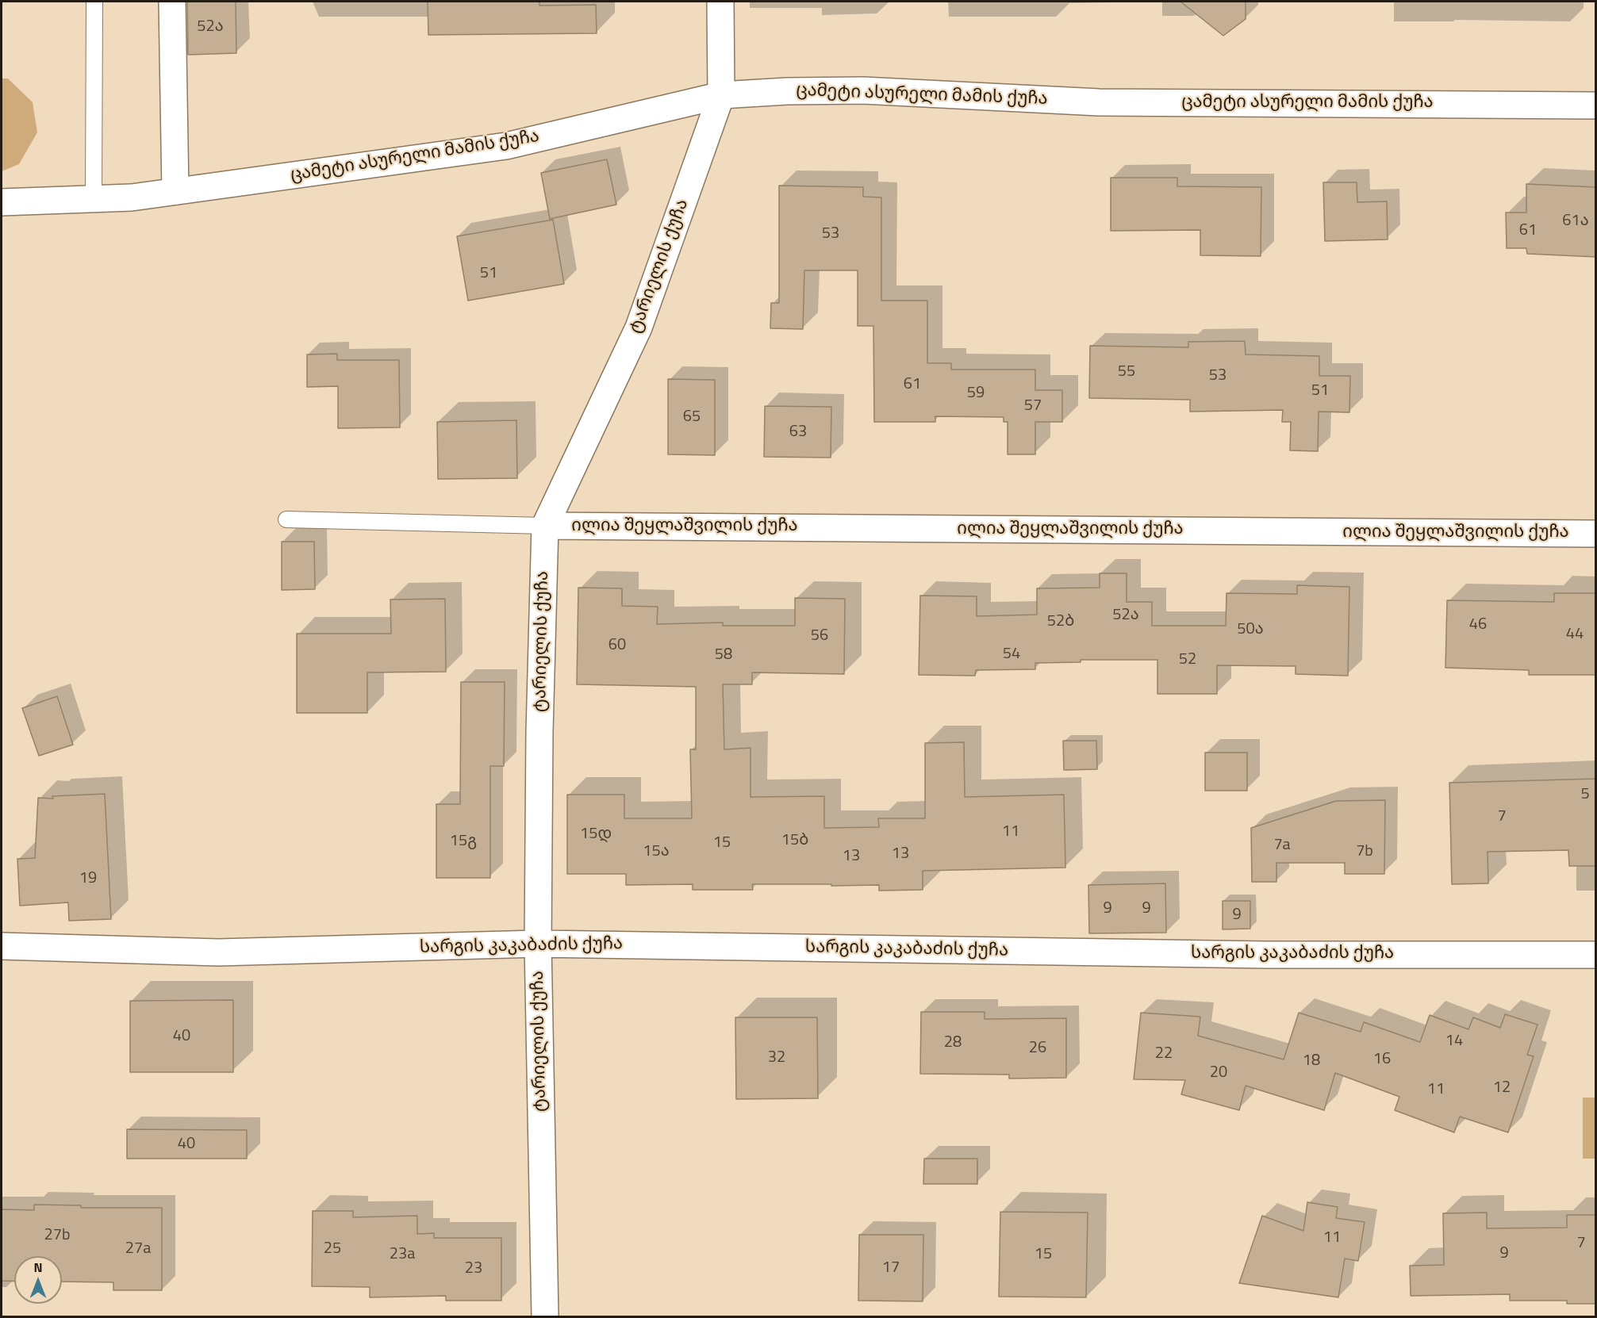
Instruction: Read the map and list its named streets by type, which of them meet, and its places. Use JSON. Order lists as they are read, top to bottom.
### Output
{
  "streets": {
    "street": [
      "ცამეტი ასურელი მამის ქუჩა",
      "ტარიელის ქუჩა",
      "ილია შეყლაშვილის ქუჩა",
      "სარგის კაკაბაძის ქუჩა"
    ]
  },
  "crossings": [
    ["ცამეტი ასურელი მამის ქუჩა", "ტარიელის ქუჩა"],
    ["ტარიელის ქუჩა", "ილია შეყლაშვილის ქუჩა"],
    ["ტარიელის ქუჩა", "სარგის კაკაბაძის ქუჩა"]
  ],
  "house_numbers": [
    "52ა",
    "61ა",
    "61",
    "53",
    "51",
    "55",
    "53",
    "61",
    "51",
    "59",
    "57",
    "65",
    "63",
    "52ა",
    "52ბ",
    "46",
    "50ა",
    "44",
    "56",
    "60",
    "54",
    "58",
    "52",
    "5",
    "7",
    "11",
    "15დ",
    "15ბ",
    "15გ",
    "15",
    "7a",
    "15ა",
    "7b",
    "13",
    "13",
    "19",
    "9",
    "9",
    "9",
    "40",
    "14",
    "28",
    "26",
    "22",
    "32",
    "16",
    "18",
    "20",
    "12",
    "11",
    "40",
    "27b",
    "11",
    "7",
    "27a",
    "25",
    "9",
    "23a",
    "15",
    "17",
    "23"
  ],
  "north": "top"
}
